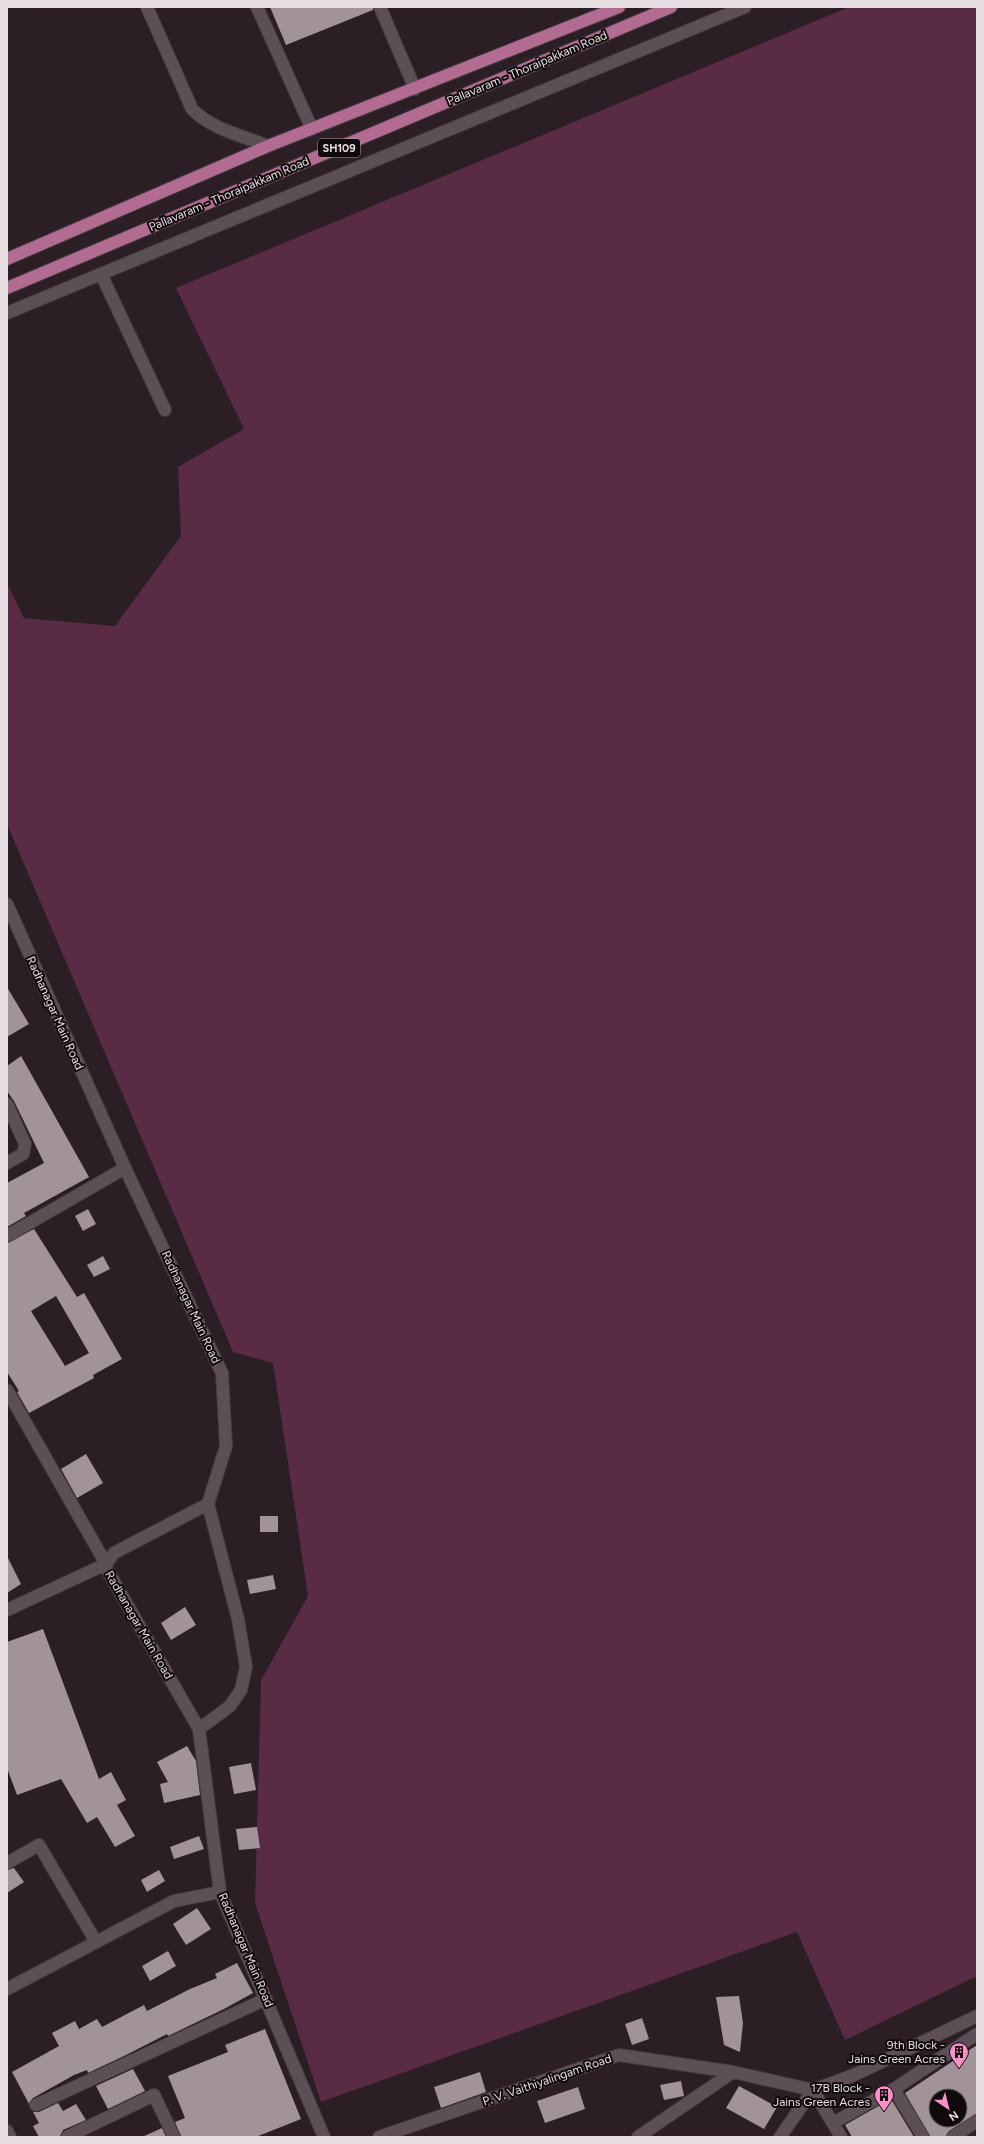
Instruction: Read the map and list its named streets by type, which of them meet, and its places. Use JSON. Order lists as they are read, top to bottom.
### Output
{
  "streets": {
    "main road": ["Pallavaram - Thoraipakkam Road", "SH109"],
    "street": ["Radhanagar Main Road", "P. V. Vaithiyalingam Road"]
  },
  "places": {
    "building": ["9th Block - Jains Green Acres", "17B Block - Jains Green Acres"]
  },
  "north": "bottom right"
}
